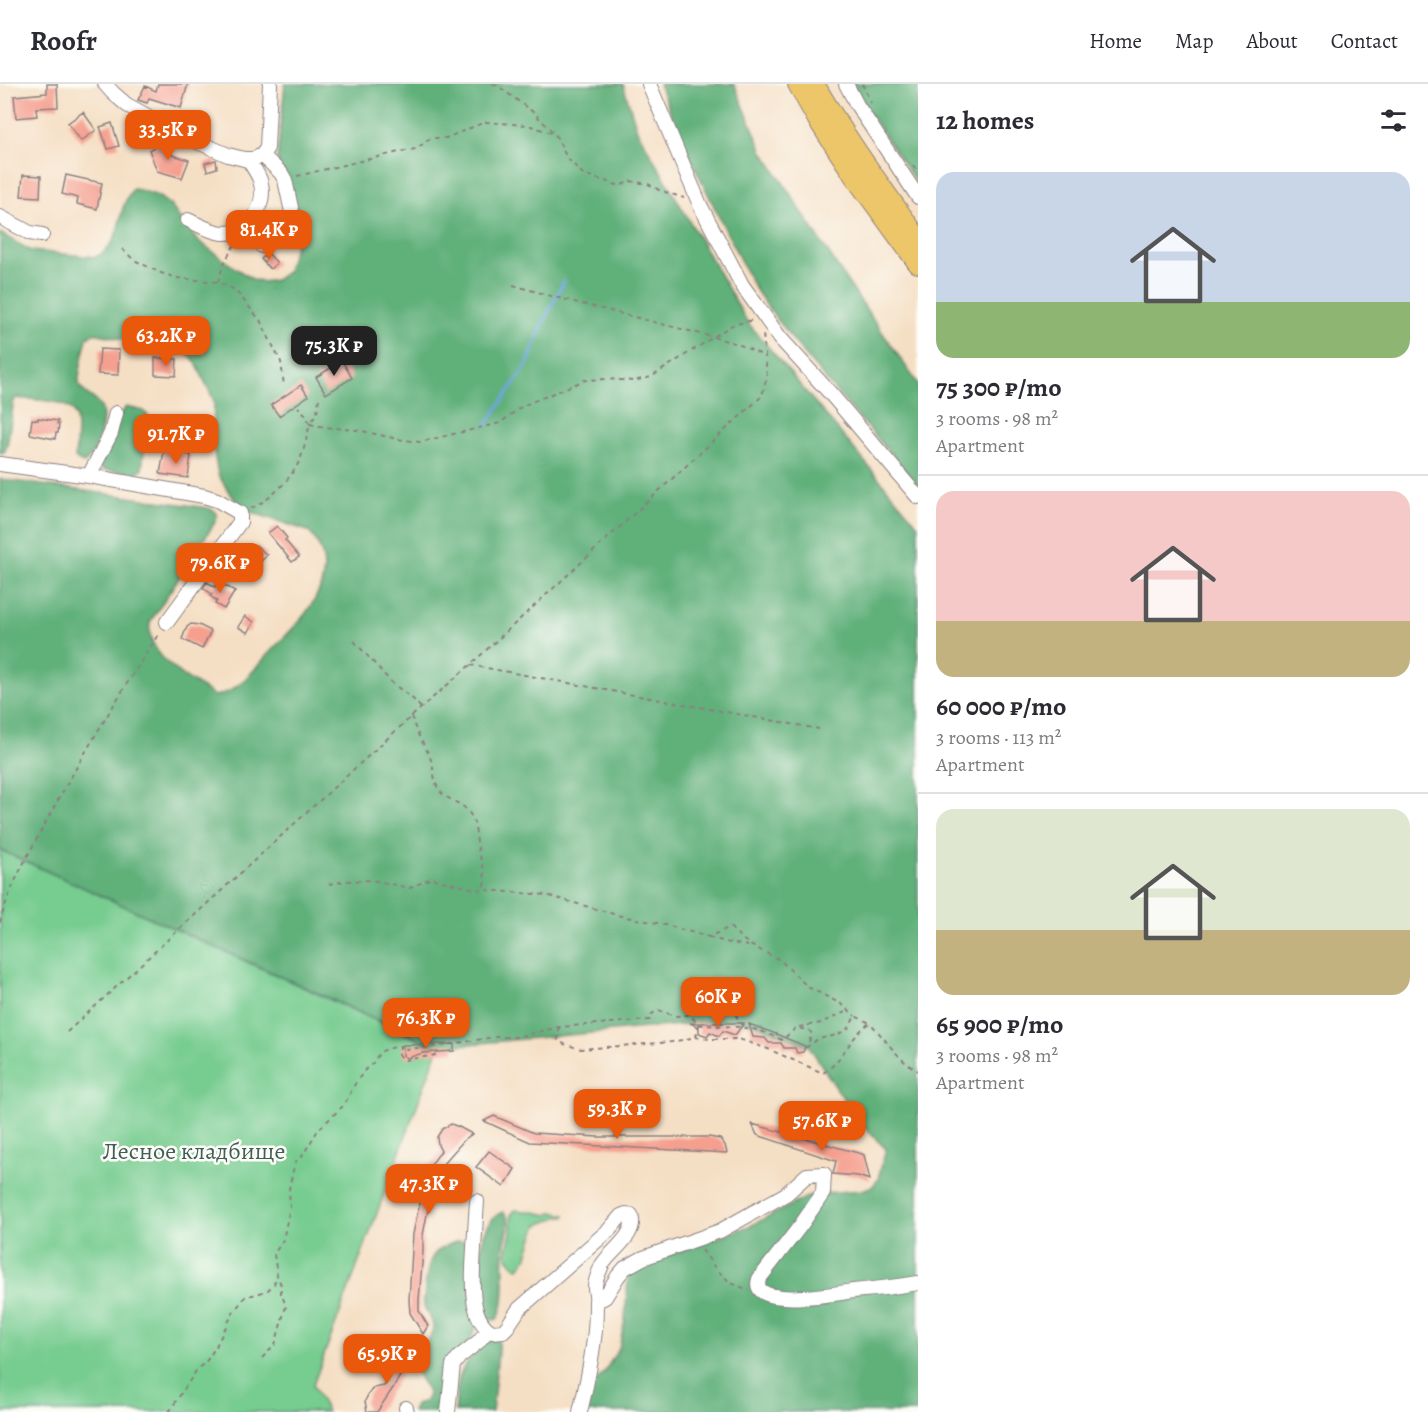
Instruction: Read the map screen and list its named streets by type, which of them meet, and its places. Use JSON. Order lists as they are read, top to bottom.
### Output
{
  "parks": ["Лесное кладбище"],
  "page": {
    "header": "Roofr",
    "nav": [
      "Home",
      "Map",
      "About",
      "Contact"
    ],
    "heading": "12 homes",
    "price": [
      "33.5K ₽",
      "81.4K ₽",
      "63.2K ₽",
      "75.3K ₽",
      "91.7K ₽",
      "79.6K ₽",
      "60K ₽",
      "76.3K ₽",
      "59.3K ₽",
      "57.6K ₽",
      "47.3K ₽",
      "65.9K ₽"
    ],
    "list": [
      {
        "name": "75 300 ₽/mo",
        "note": "3 rooms · 98 m² · Apartment"
      },
      {
        "name": "60 000 ₽/mo",
        "note": "3 rooms · 113 m² · Apartment"
      },
      {
        "name": "65 900 ₽/mo",
        "note": "3 rooms · 98 m² · Apartment"
      }
    ]
  }
}
